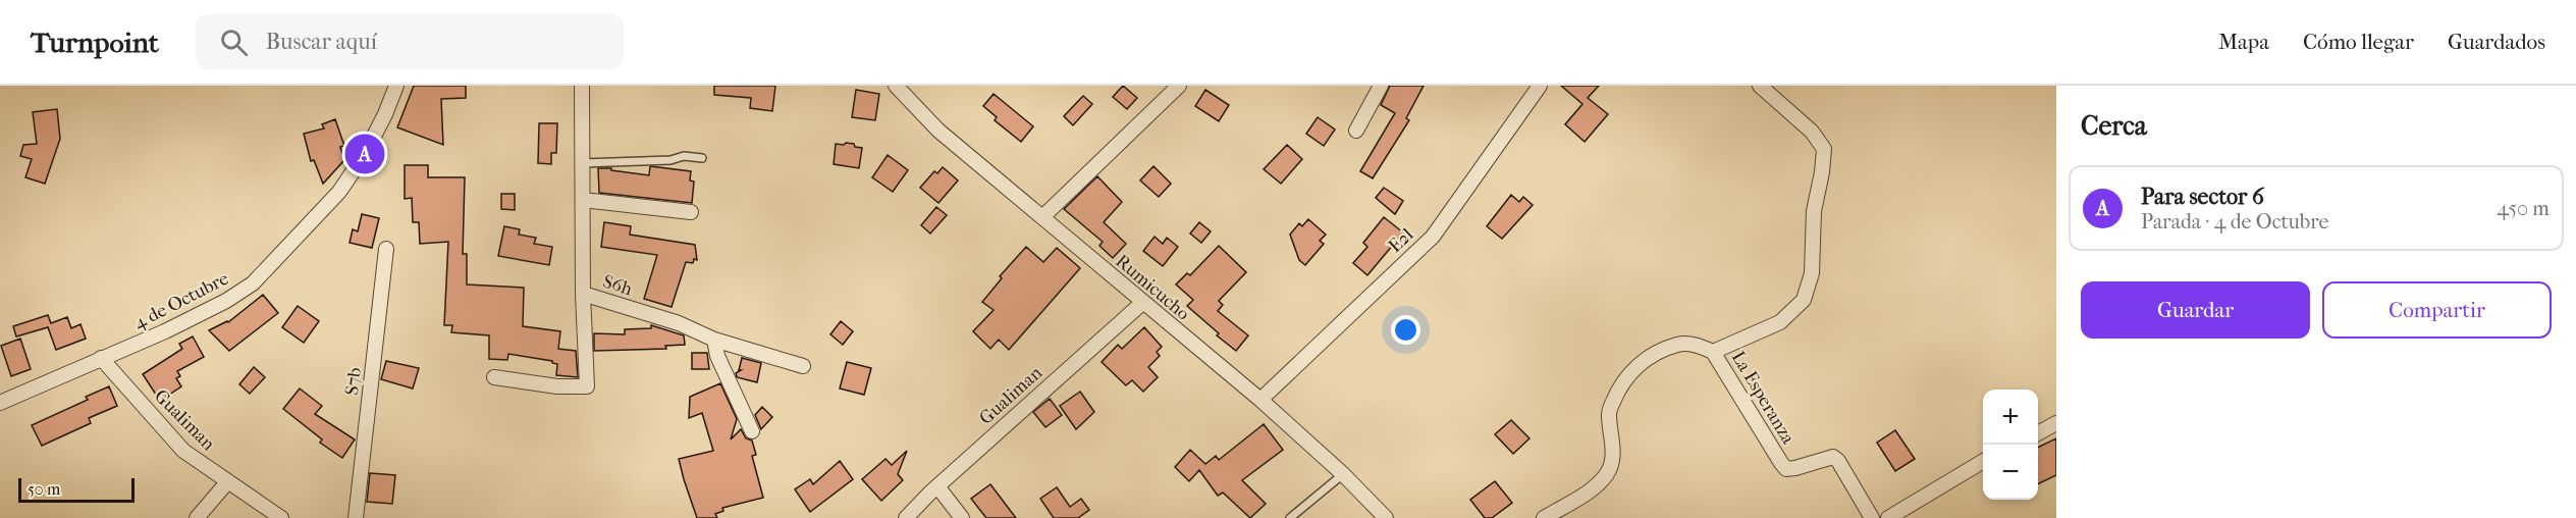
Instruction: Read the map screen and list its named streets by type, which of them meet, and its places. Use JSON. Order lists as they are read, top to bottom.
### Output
{
  "streets": {
    "street": [
      "E2l",
      "S6h",
      "Rumicucho",
      "4 de Octubre",
      "S7b",
      "Gualiman",
      "La Esperanza"
    ]
  },
  "crossings": [
    ["E2l", "Rumicucho"],
    ["Rumicucho", "Gualiman"],
    ["4 de Octubre", "Gualiman"]
  ],
  "scale_bar": "50 m",
  "page": {
    "header": "Turnpoint",
    "search": "Buscar aquí",
    "nav": ["Mapa", "Cómo llegar", "Guardados"],
    "heading": "Cerca",
    "pins": "A",
    "list": [
      {
        "mark": "A",
        "name": "Para sector 6",
        "note": "Parada · 4 de Octubre",
        "value": "450 m"
      }
    ],
    "buttons": ["Guardar", "Compartir"],
    "map_buttons": ["+", "−"],
    "scale": "50 m"
  }
}
